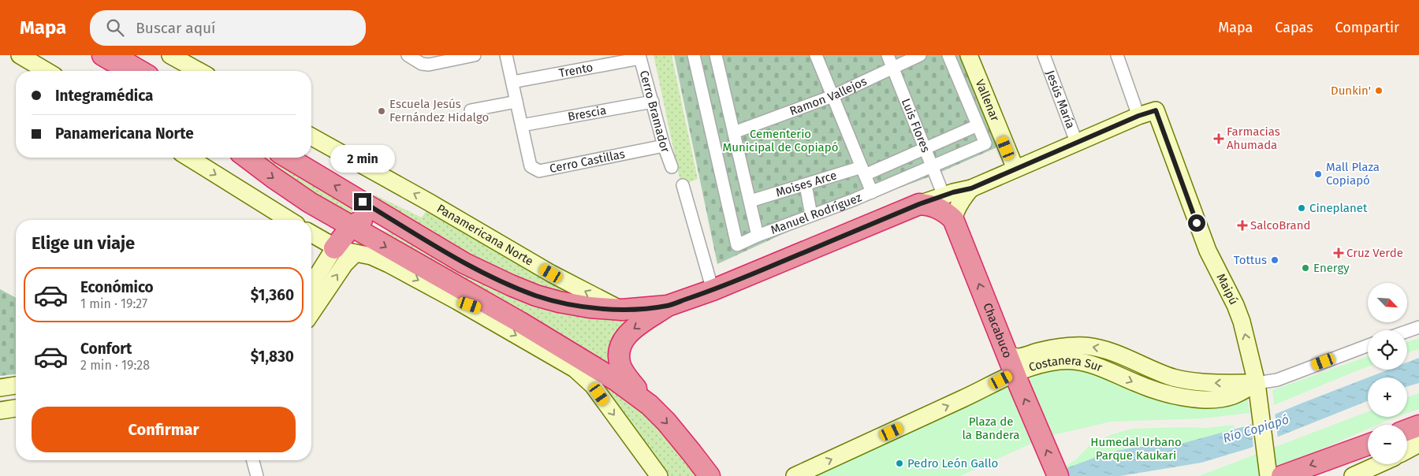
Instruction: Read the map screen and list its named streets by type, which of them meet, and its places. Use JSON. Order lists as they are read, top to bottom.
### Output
{
  "streets": {
    "highway": ["Chacabuco"],
    "street": [
      "Trento",
      "Ramon Vallejos",
      "Jesús María",
      "Vallenar",
      "Cerro Bramador",
      "Brescia",
      "Luis Flores",
      "Cerro Castillas",
      "Moises Arce",
      "Manuel Rodríguez",
      "Panamericana Norte",
      "Maipú",
      "Costanera Sur"
    ]
  },
  "crossings": [
    ["Trento", "Cerro Bramador"],
    ["Trento", "Cerro Castillas"],
    ["Ramon Vallejos", "Luis Flores"],
    ["Cerro Bramador", "Brescia"],
    ["Cerro Bramador", "Cerro Castillas"],
    ["Brescia", "Cerro Castillas"],
    ["Luis Flores", "Moises Arce"],
    ["Luis Flores", "Manuel Rodríguez"],
    ["Moises Arce", "Manuel Rodríguez"],
    ["Maipú", "Costanera Sur"],
    ["Chacabuco", "Costanera Sur"]
  ],
  "one_way": ["Maipú", "Chacabuco"],
  "water": ["Río Copiapó"],
  "parks": ["Cementerio Municipal de Copiapó", "Plaza de la Bandera", "Humedal Urbano Parque Kaukari"],
  "places": {
    "other": [
      "Dunkin'",
      "Escuela Jesús Fernández Hidalgo",
      "Mall Plaza Copiapó",
      "Cineplanet",
      "Tottus",
      "Energy",
      "Pedro León Gallo"
    ],
    "health": ["Farmacias Ahumada", "SalcoBrand", "Cruz Verde"]
  },
  "north": "bottom right",
  "page": {
    "header": "Mapa",
    "search": "Buscar aquí",
    "nav": ["Mapa", "Capas", "Compartir"],
    "banner": ["Integramédica", "Panamericana Norte"],
    "bubble": "2 min",
    "heading": "Elige un viaje",
    "list": [
      {
        "name": "Económico",
        "note": "1 min · 19:27",
        "value": "$1,360"
      },
      {
        "name": "Confort",
        "note": "2 min · 19:28",
        "value": "$1,830"
      }
    ],
    "map_buttons": ["+", "−"],
    "buttons": "Confirmar"
  }
}
